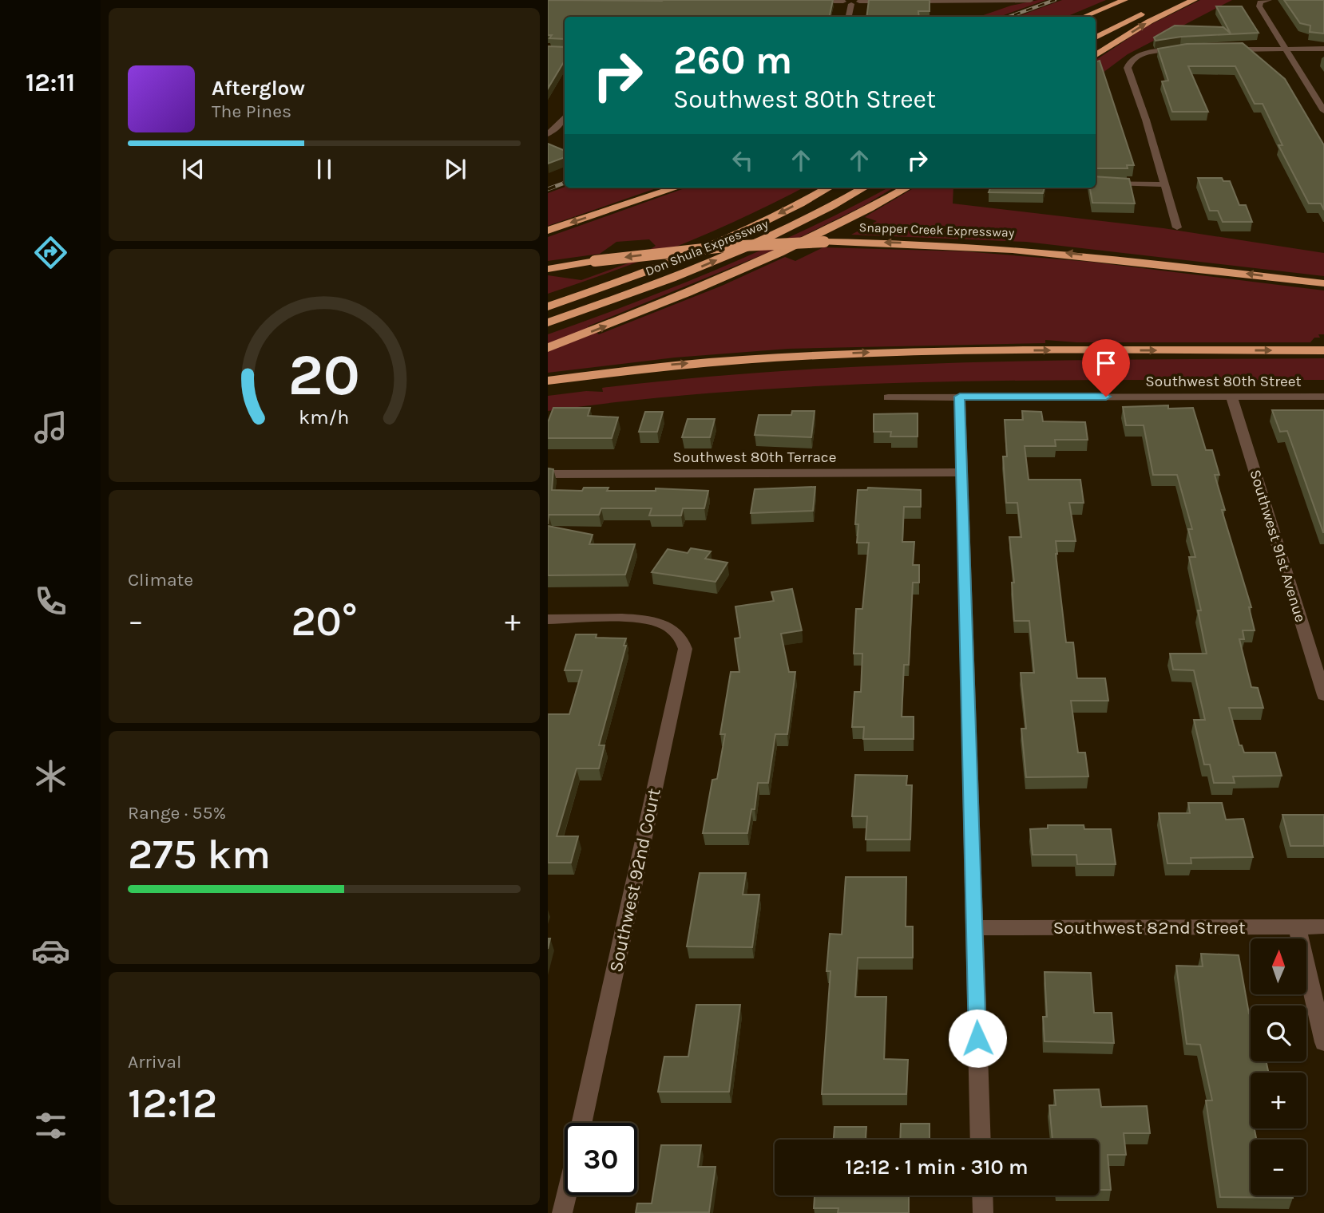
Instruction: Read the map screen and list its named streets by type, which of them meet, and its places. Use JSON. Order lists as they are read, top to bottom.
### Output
{
  "streets": {
    "highway": ["Snapper Creek Expressway", "Don Shula Expressway"],
    "street": [
      "Southwest 80th Street",
      "Southwest 80th Terrace",
      "Southwest 91st Avenue",
      "Southwest 92nd Court",
      "Southwest 82nd Street"
    ]
  },
  "crossings": [
    ["Southwest 80th Street", "Southwest 91st Avenue"]
  ],
  "north": "top",
  "page": {
    "tabs": "12:11",
    "turn": ["260 m", "Southwest 80th Street"],
    "song": ["Afterglow", "The Pines"],
    "tile": [
      "Climate",
      ["Range · 55%", "275 km"],
      ["Arrival", "12:12"]
    ],
    "heat": ["−", "20°", "+"],
    "map_buttons": ["+", "−"],
    "limit": "30",
    "trip": "12:12 · 1 min · 310 m",
    "gauge": ["20", "km/h"]
  }
}
